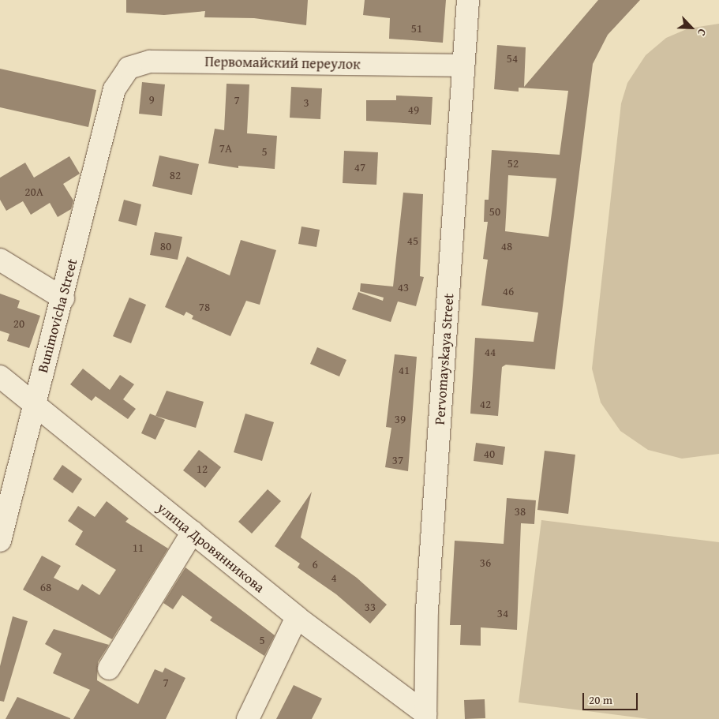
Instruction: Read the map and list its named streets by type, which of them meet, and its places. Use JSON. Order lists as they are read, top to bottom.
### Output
{
  "streets": {
    "street": [
      "Первомайский переулок",
      "Bunimovicha Street",
      "Pervomayskaya Street",
      "улица Дровянникова"
    ]
  },
  "crossings": [
    ["Первомайский переулок", "Bunimovicha Street"],
    ["Первомайский переулок", "Pervomayskaya Street"],
    ["Bunimovicha Street", "улица Дровянникова"],
    ["Pervomayskaya Street", "улица Дровянникова"]
  ],
  "house_numbers": [
    "51",
    "54",
    "9",
    "7",
    "3",
    "49",
    "7А",
    "5",
    "52",
    "47",
    "82",
    "20А",
    "50",
    "45",
    "80",
    "48",
    "43",
    "46",
    "78",
    "20",
    "44",
    "41",
    "42",
    "39",
    "40",
    "37",
    "12",
    "38",
    "11",
    "36",
    "6",
    "4",
    "68",
    "33",
    "34",
    "5",
    "7"
  ],
  "scale_bar": "20 m",
  "north": "bottom right"
}
